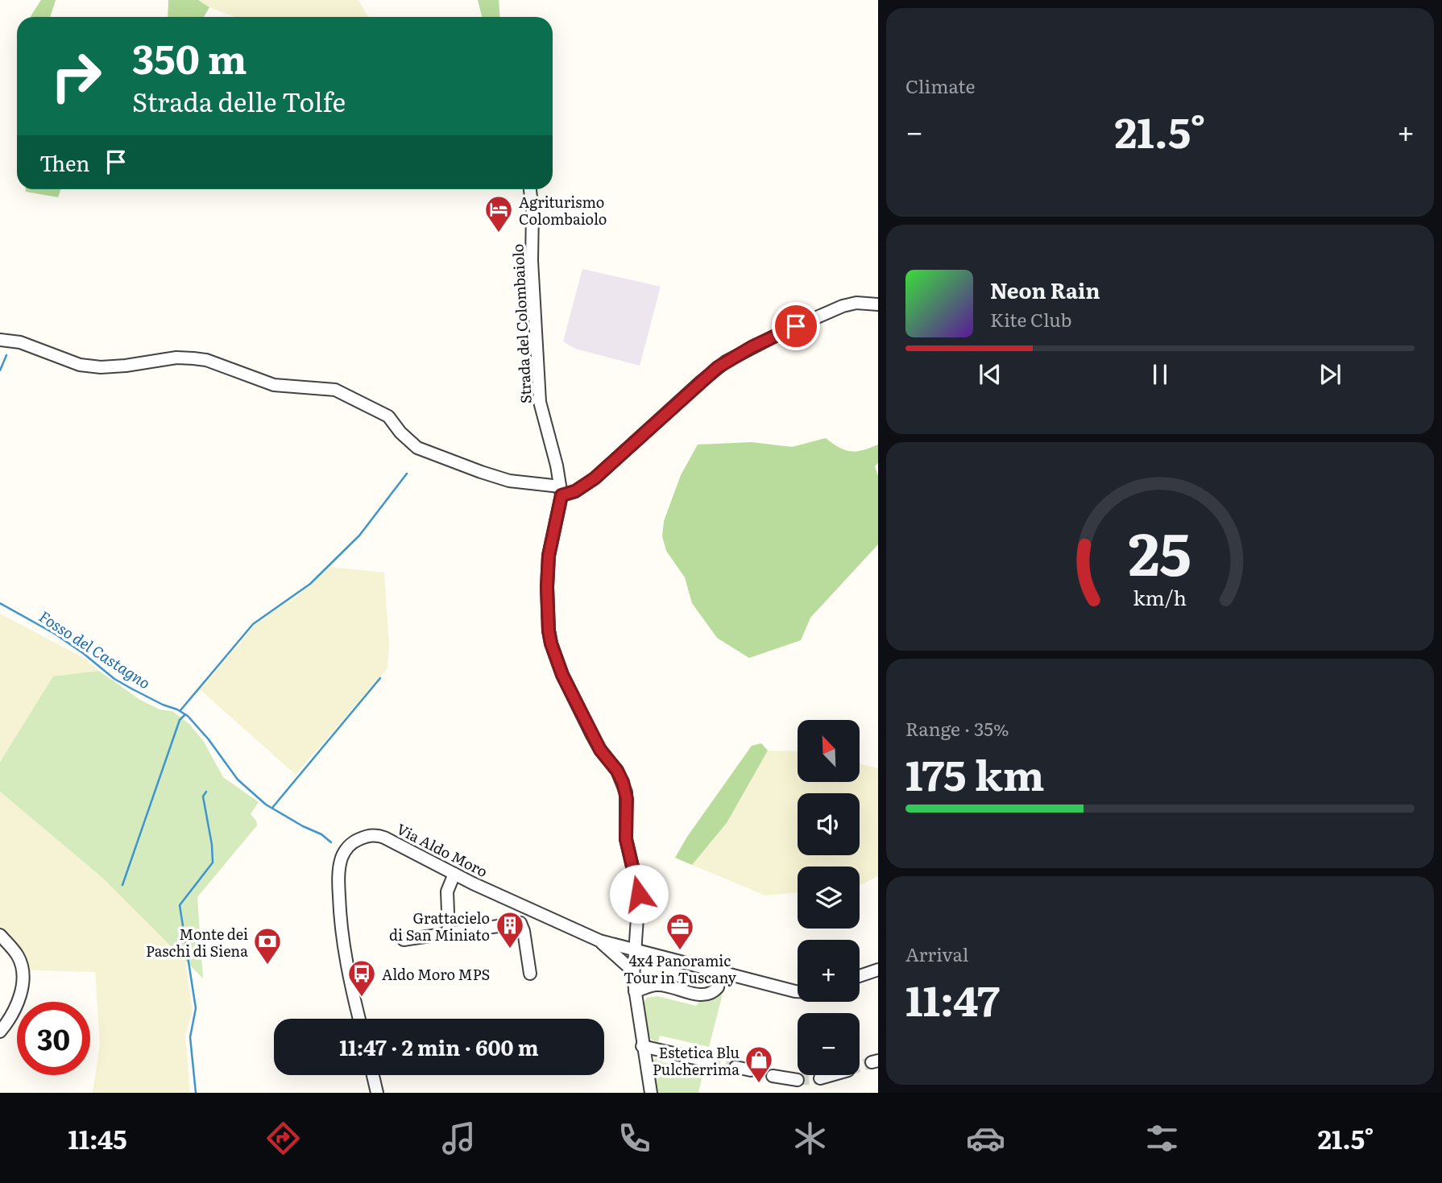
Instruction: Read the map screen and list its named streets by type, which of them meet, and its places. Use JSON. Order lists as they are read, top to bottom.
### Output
{
  "streets": {
    "street": ["Strada del Colombaiolo", "Via Aldo Moro"]
  },
  "water": ["Fosso del Castagno"],
  "places": {
    "hotel": ["Agriturismo Colombaiolo"],
    "building": ["Grattacielo di San Miniato"],
    "office": ["4x4 Panoramic Tour in Tuscany"],
    "bank": ["Monte dei Paschi di Siena"],
    "bus stop": ["Aldo Moro MPS"],
    "shop": ["Estetica Blu Pulcherrima"]
  },
  "north": "top left",
  "page": {
    "tile": [
      "Climate",
      ["Range · 35%", "175 km"],
      ["Arrival", "11:47"]
    ],
    "turn": ["350 m", "Strada delle Tolfe"],
    "heat": ["−", "21.5°", "+"],
    "then": "Then",
    "song": ["Neon Rain", "Kite Club"],
    "map_buttons": ["+", "−"],
    "limit": "30",
    "trip": "11:47 · 2 min · 600 m",
    "tabs": ["11:45", "21.5°"],
    "gauge": ["25", "km/h"]
  }
}
